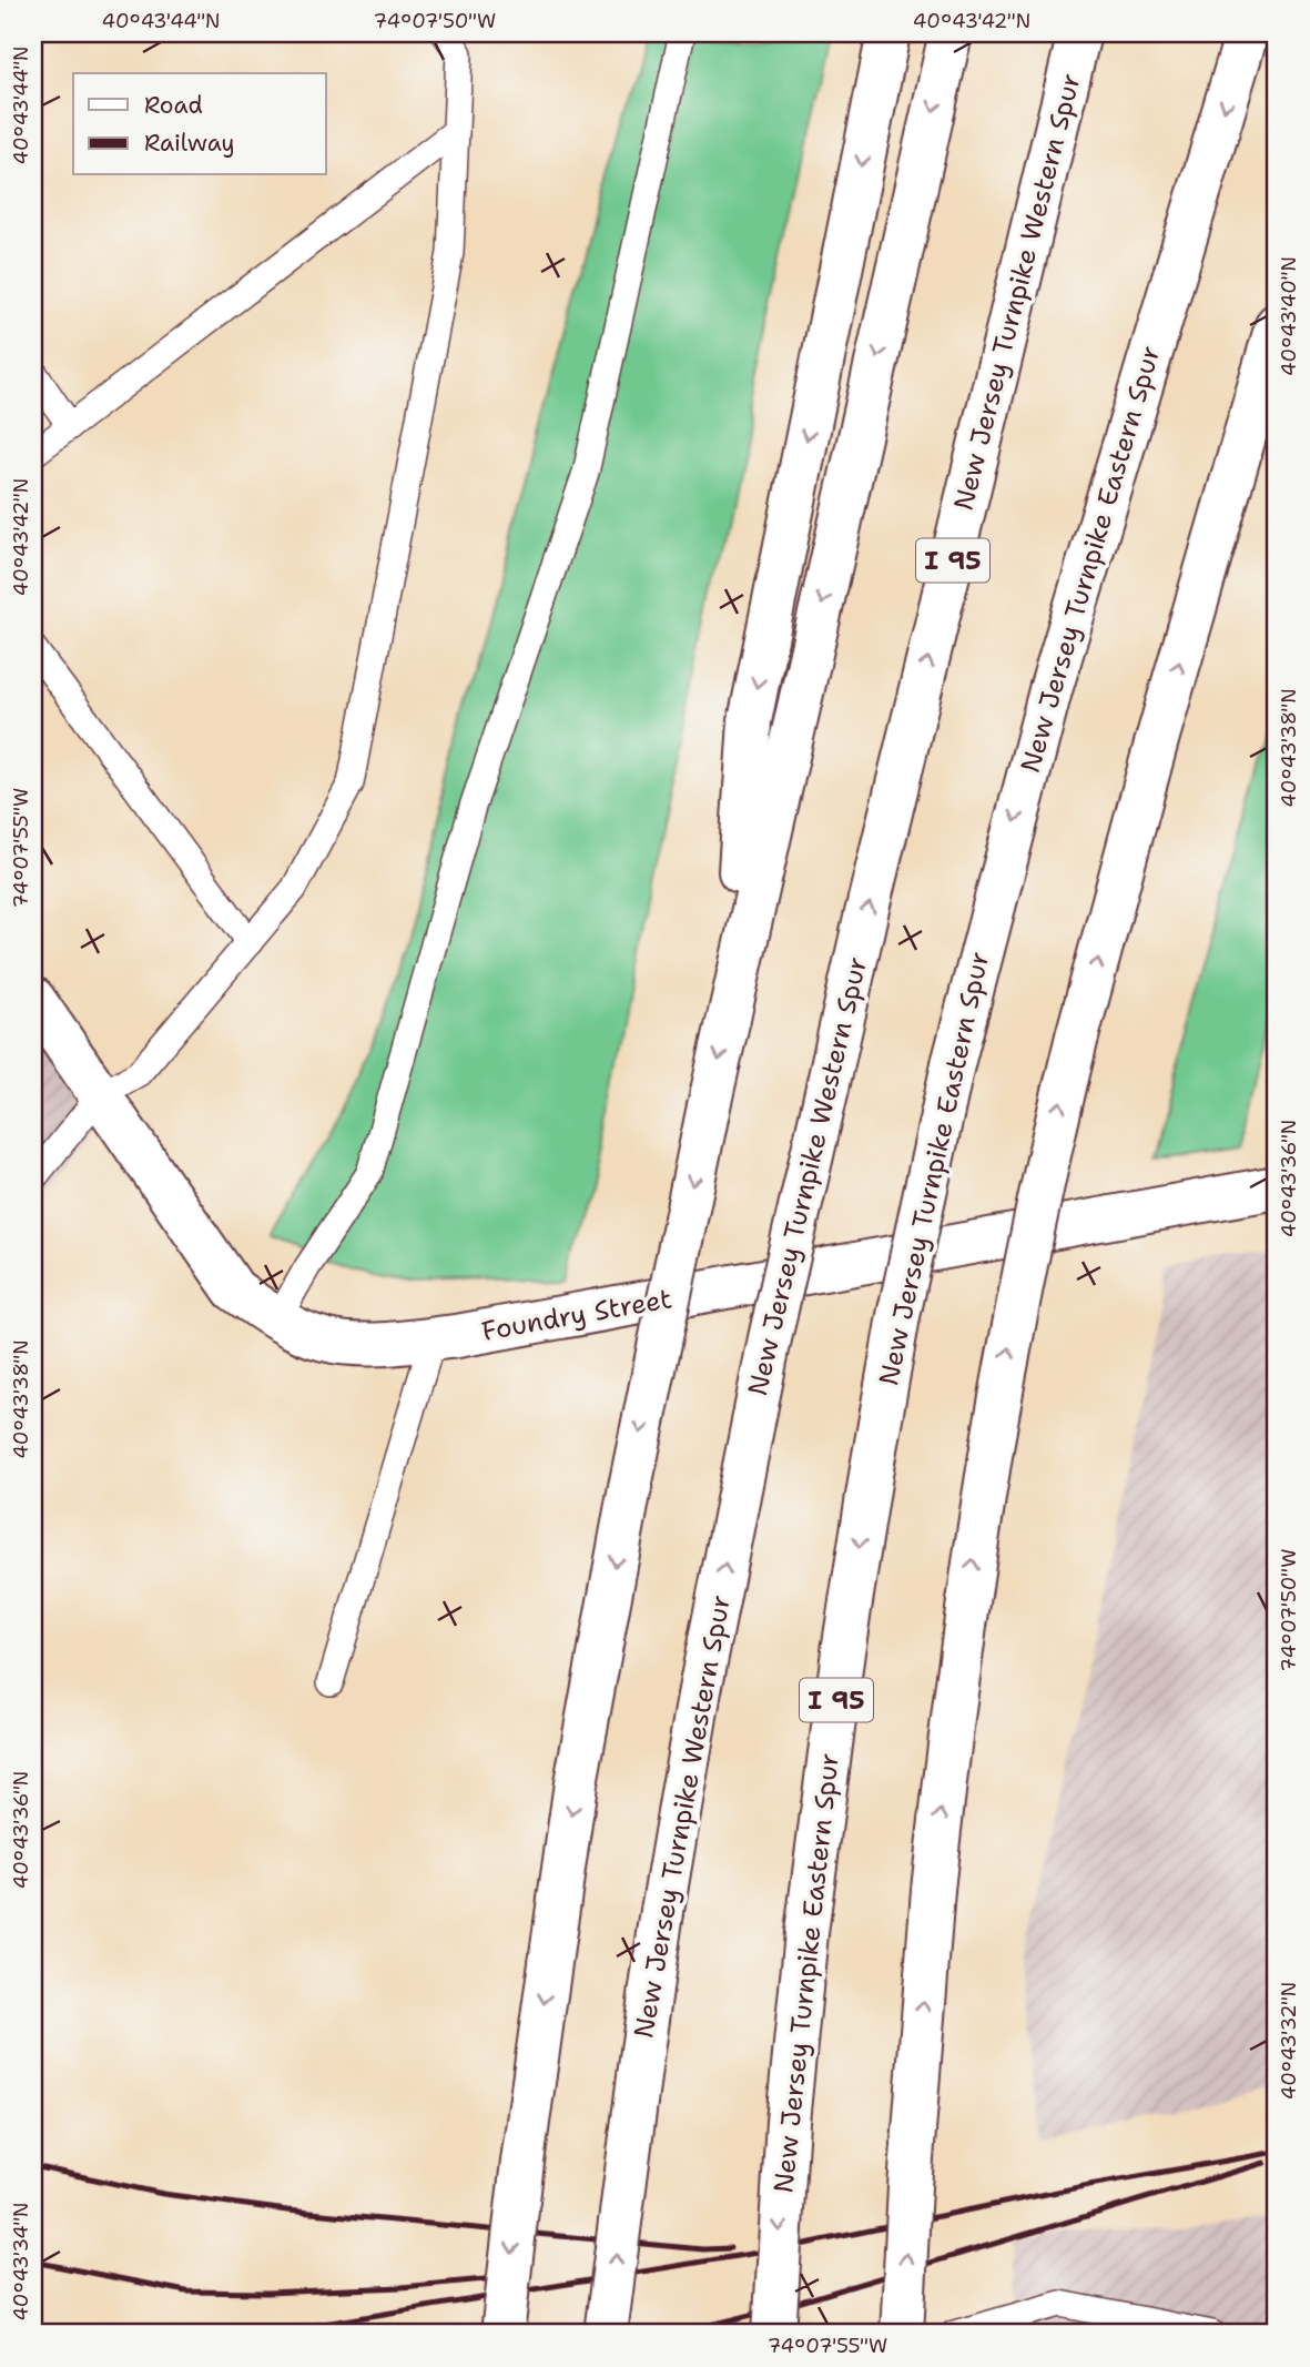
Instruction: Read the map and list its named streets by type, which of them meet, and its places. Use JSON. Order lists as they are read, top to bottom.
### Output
{
  "streets": {
    "main road": [
      "New Jersey Turnpike Western Spur",
      "New Jersey Turnpike Eastern Spur",
      "I 95",
      "Foundry Street"
    ]
  },
  "legend": ["Road", "Railway"],
  "coordinates": [
    "40°43'44\"N",
    "74°07'50\"W",
    "40°43'42\"N",
    "40°43'40\"N",
    "40°43'38\"N",
    "74°07'55\"W",
    "40°43'36\"N",
    "40°43'32\"N",
    "40°43'34\"N"
  ]
}
